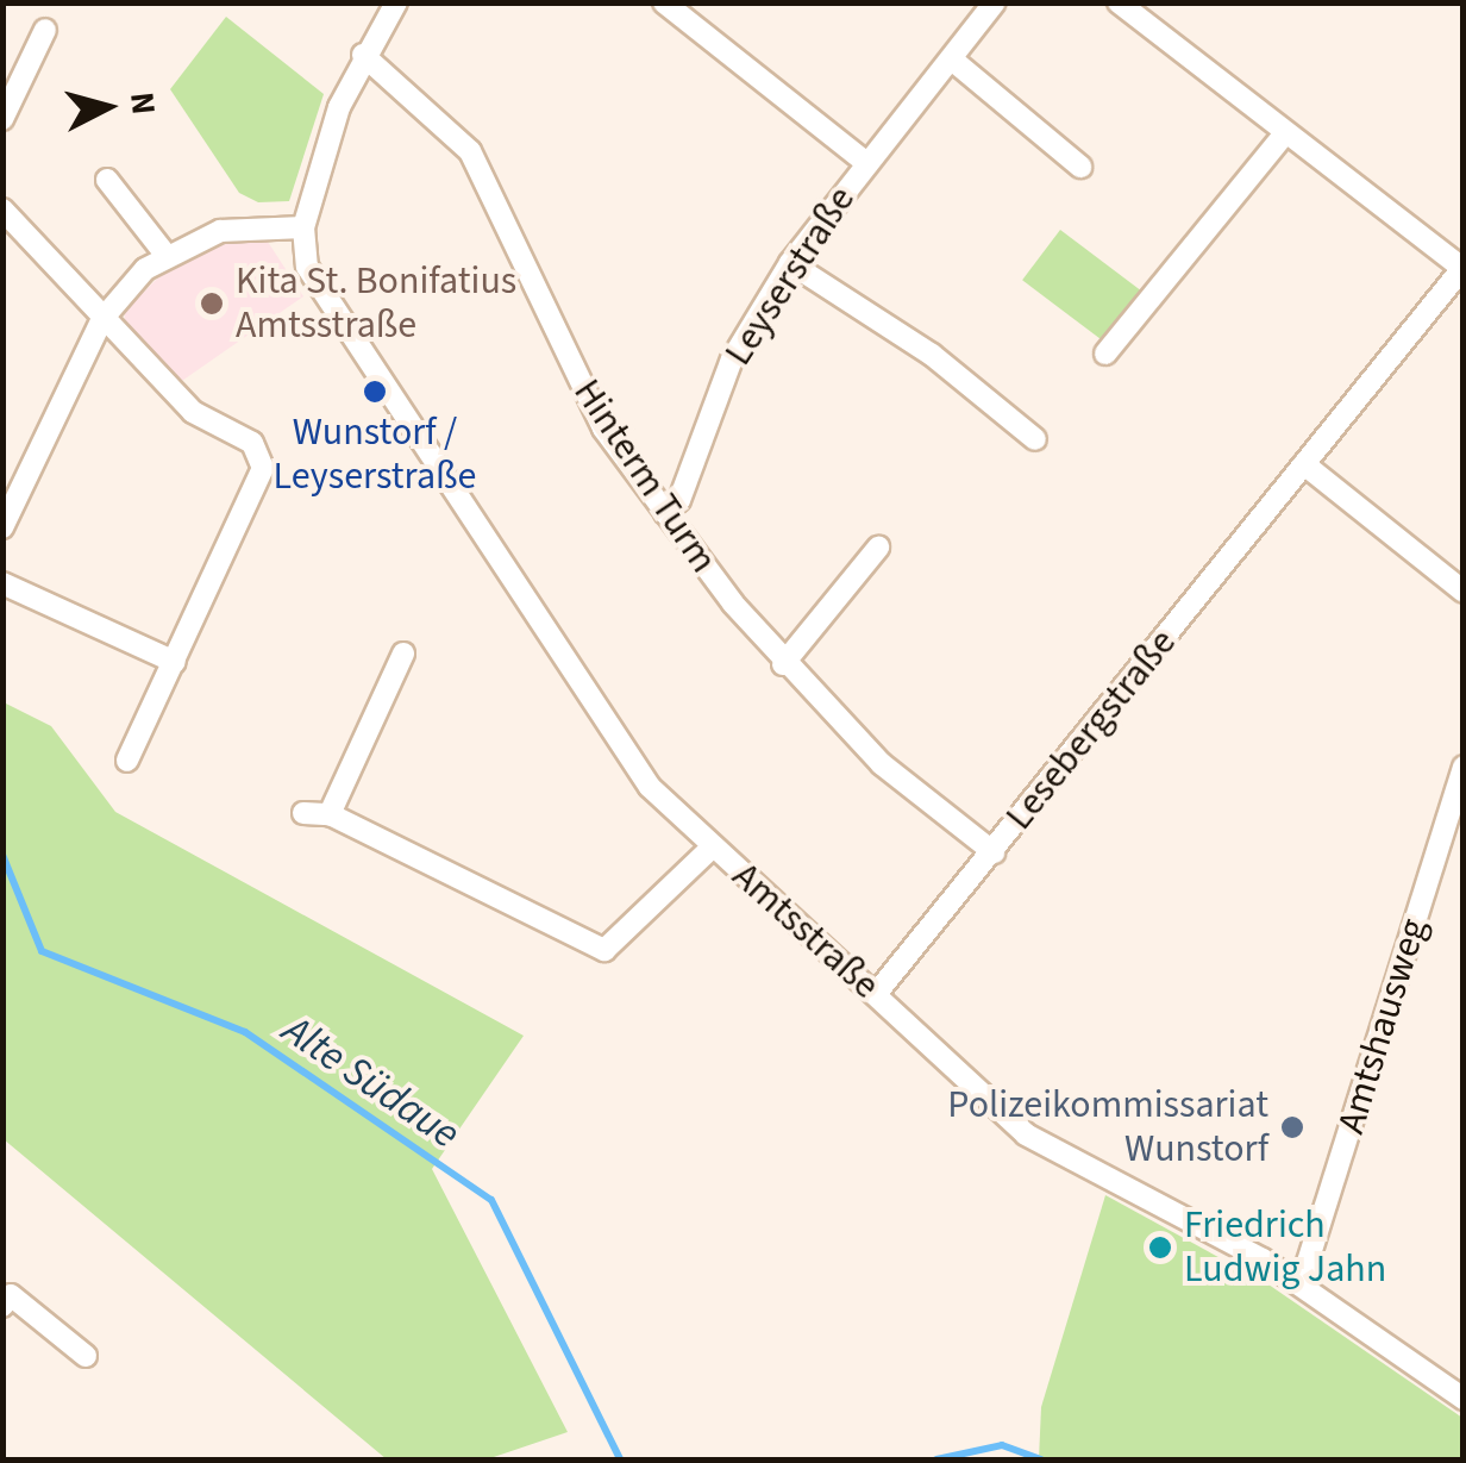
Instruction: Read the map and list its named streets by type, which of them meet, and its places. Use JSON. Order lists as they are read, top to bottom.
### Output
{
  "streets": {
    "street": [
      "Leyserstraße",
      "Hinterm Turm",
      "Lesebergstraße",
      "Amtsstraße",
      "Amtshausweg"
    ]
  },
  "crossings": [
    ["Leyserstraße", "Hinterm Turm"],
    ["Hinterm Turm", "Lesebergstraße"],
    ["Lesebergstraße", "Amtsstraße"],
    ["Amtsstraße", "Amtshausweg"]
  ],
  "water": ["Alte Südaue"],
  "places": [
    "Kita St. Bonifatius Amtsstraße",
    "Wunstorf / Leyserstraße",
    "Polizeikommissariat Wunstorf",
    "Friedrich Ludwig Jahn"
  ],
  "north": "right"
}
